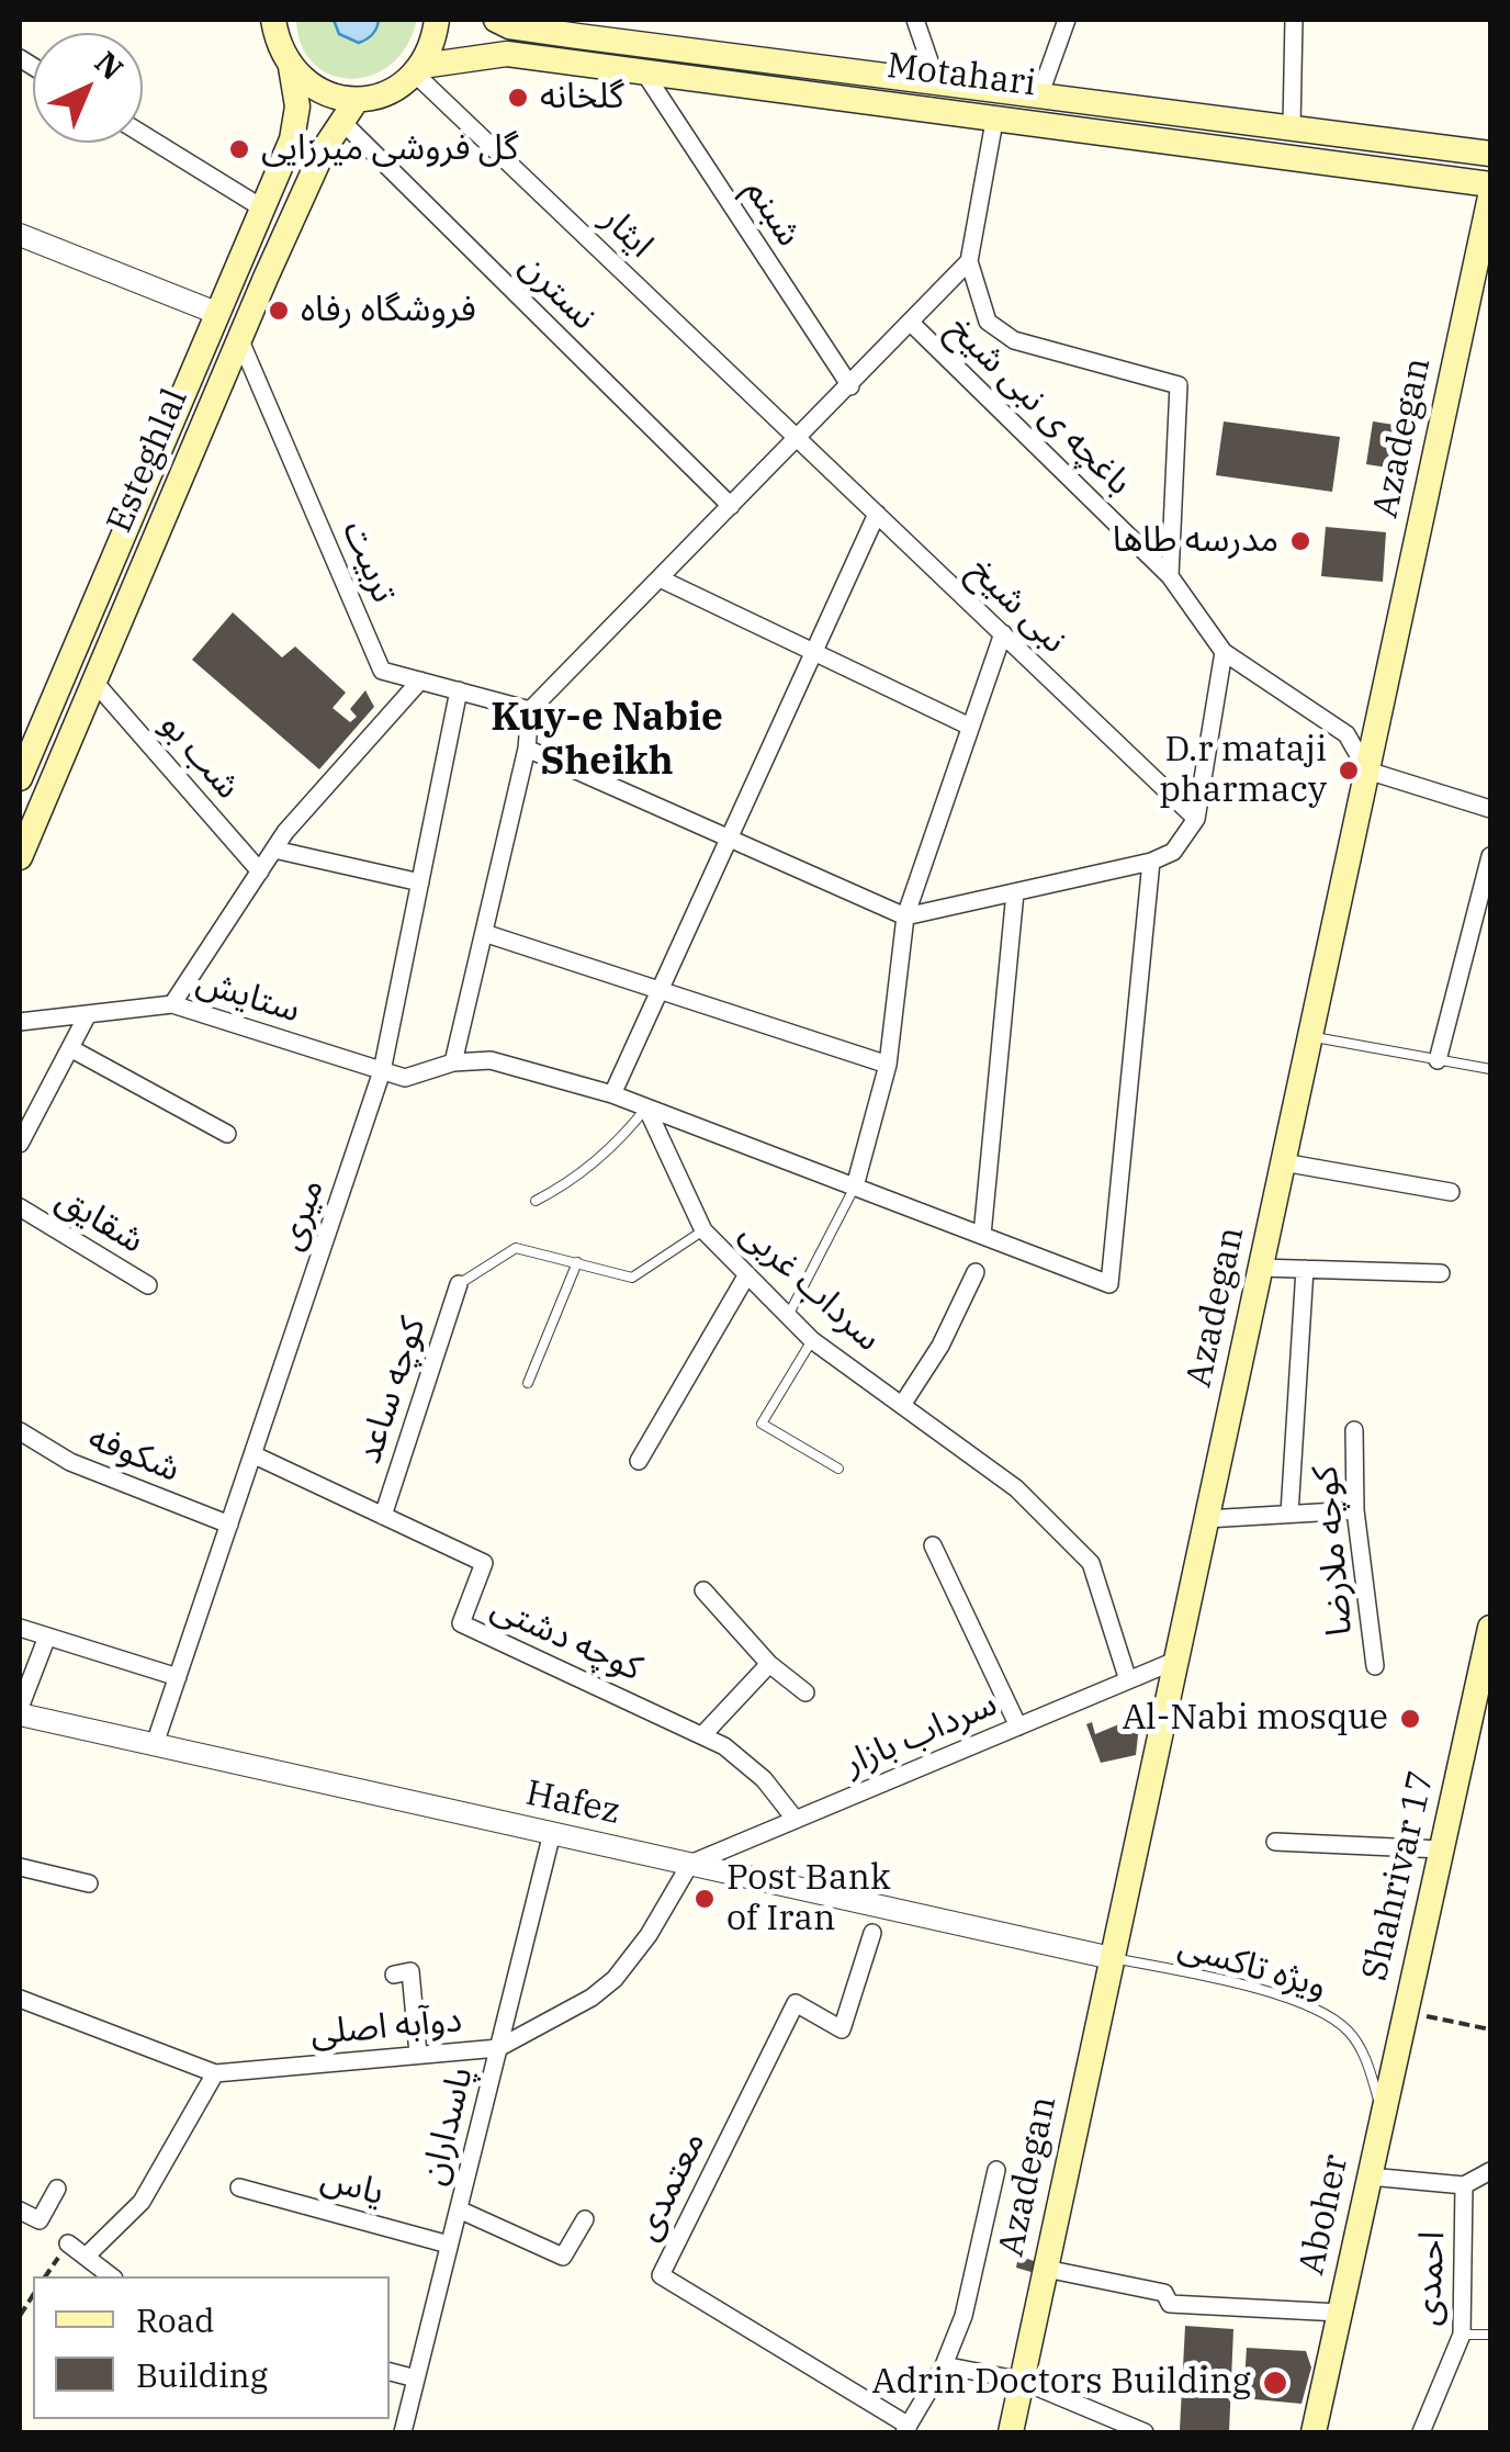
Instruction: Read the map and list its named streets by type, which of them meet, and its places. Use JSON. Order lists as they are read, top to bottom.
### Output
{
  "streets": {
    "main road": [
      "Motahari",
      "Azadegan",
      "Esteghlal",
      "Shahrivar 17",
      "Aboher"
    ],
    "street": [
      "شبنم",
      "ایثار",
      "نسترن",
      "باغچه ی نبی شیخ",
      "تربیت",
      "نبی شیخ",
      "شب بو",
      "ستایش",
      "میری",
      "شقایق",
      "سرداب غربی",
      "کوچه ساعد",
      "شکوفه",
      "کوچه ملارضا",
      "کوچه دشتی",
      "سرداب بازار",
      "Hafez",
      "دوآبه اصلی",
      "پاسداران",
      "یاس",
      "معتمدی",
      "احمدی"
    ],
    "lane": ["ویژه تاکسی"]
  },
  "crossings": [
    ["Motahari", "شبنم"],
    ["Motahari", "ایثار"],
    ["Motahari", "نسترن"],
    ["Motahari", "Esteghlal"],
    ["ایثار", "نبی شیخ"],
    ["نسترن", "Esteghlal"],
    ["Azadegan", "سرداب بازار"],
    ["Azadegan", "Hafez"],
    ["Azadegan", "ویژه تاکسی"],
    ["Esteghlal", "تربیت"],
    ["Esteghlal", "شب بو"],
    ["تربیت", "میری"],
    ["ستایش", "میری"],
    ["میری", "شکوفه"],
    ["میری", "کوچه دشتی"],
    ["میری", "Hafez"],
    ["سرداب غربی", "سرداب بازار"],
    ["کوچه ساعد", "کوچه دشتی"],
    ["کوچه دشتی", "سرداب بازار"],
    ["سرداب بازار", "Hafez"],
    ["سرداب بازار", "دوآبه اصلی"],
    ["Hafez", "ویژه تاکسی"],
    ["Hafez", "دوآبه اصلی"],
    ["Hafez", "پاسداران"],
    ["Shahrivar 17", "Aboher"],
    ["ویژه تاکسی", "Aboher"],
    ["دوآبه اصلی", "پاسداران"],
    ["پاسداران", "یاس"]
  ],
  "districts": ["Kuy-e Nabie Sheikh"],
  "places": [
    "گلخانه",
    "گل فروشی میرزایی",
    "فروشگاه رفاه",
    "مدرسه طاها",
    "D.r mataji pharmacy",
    "Al-Nabi mosque",
    "Post Bank of Iran",
    "Adrin Doctors Building"
  ],
  "legend": ["Road", "Building"],
  "north": "top right"
}
